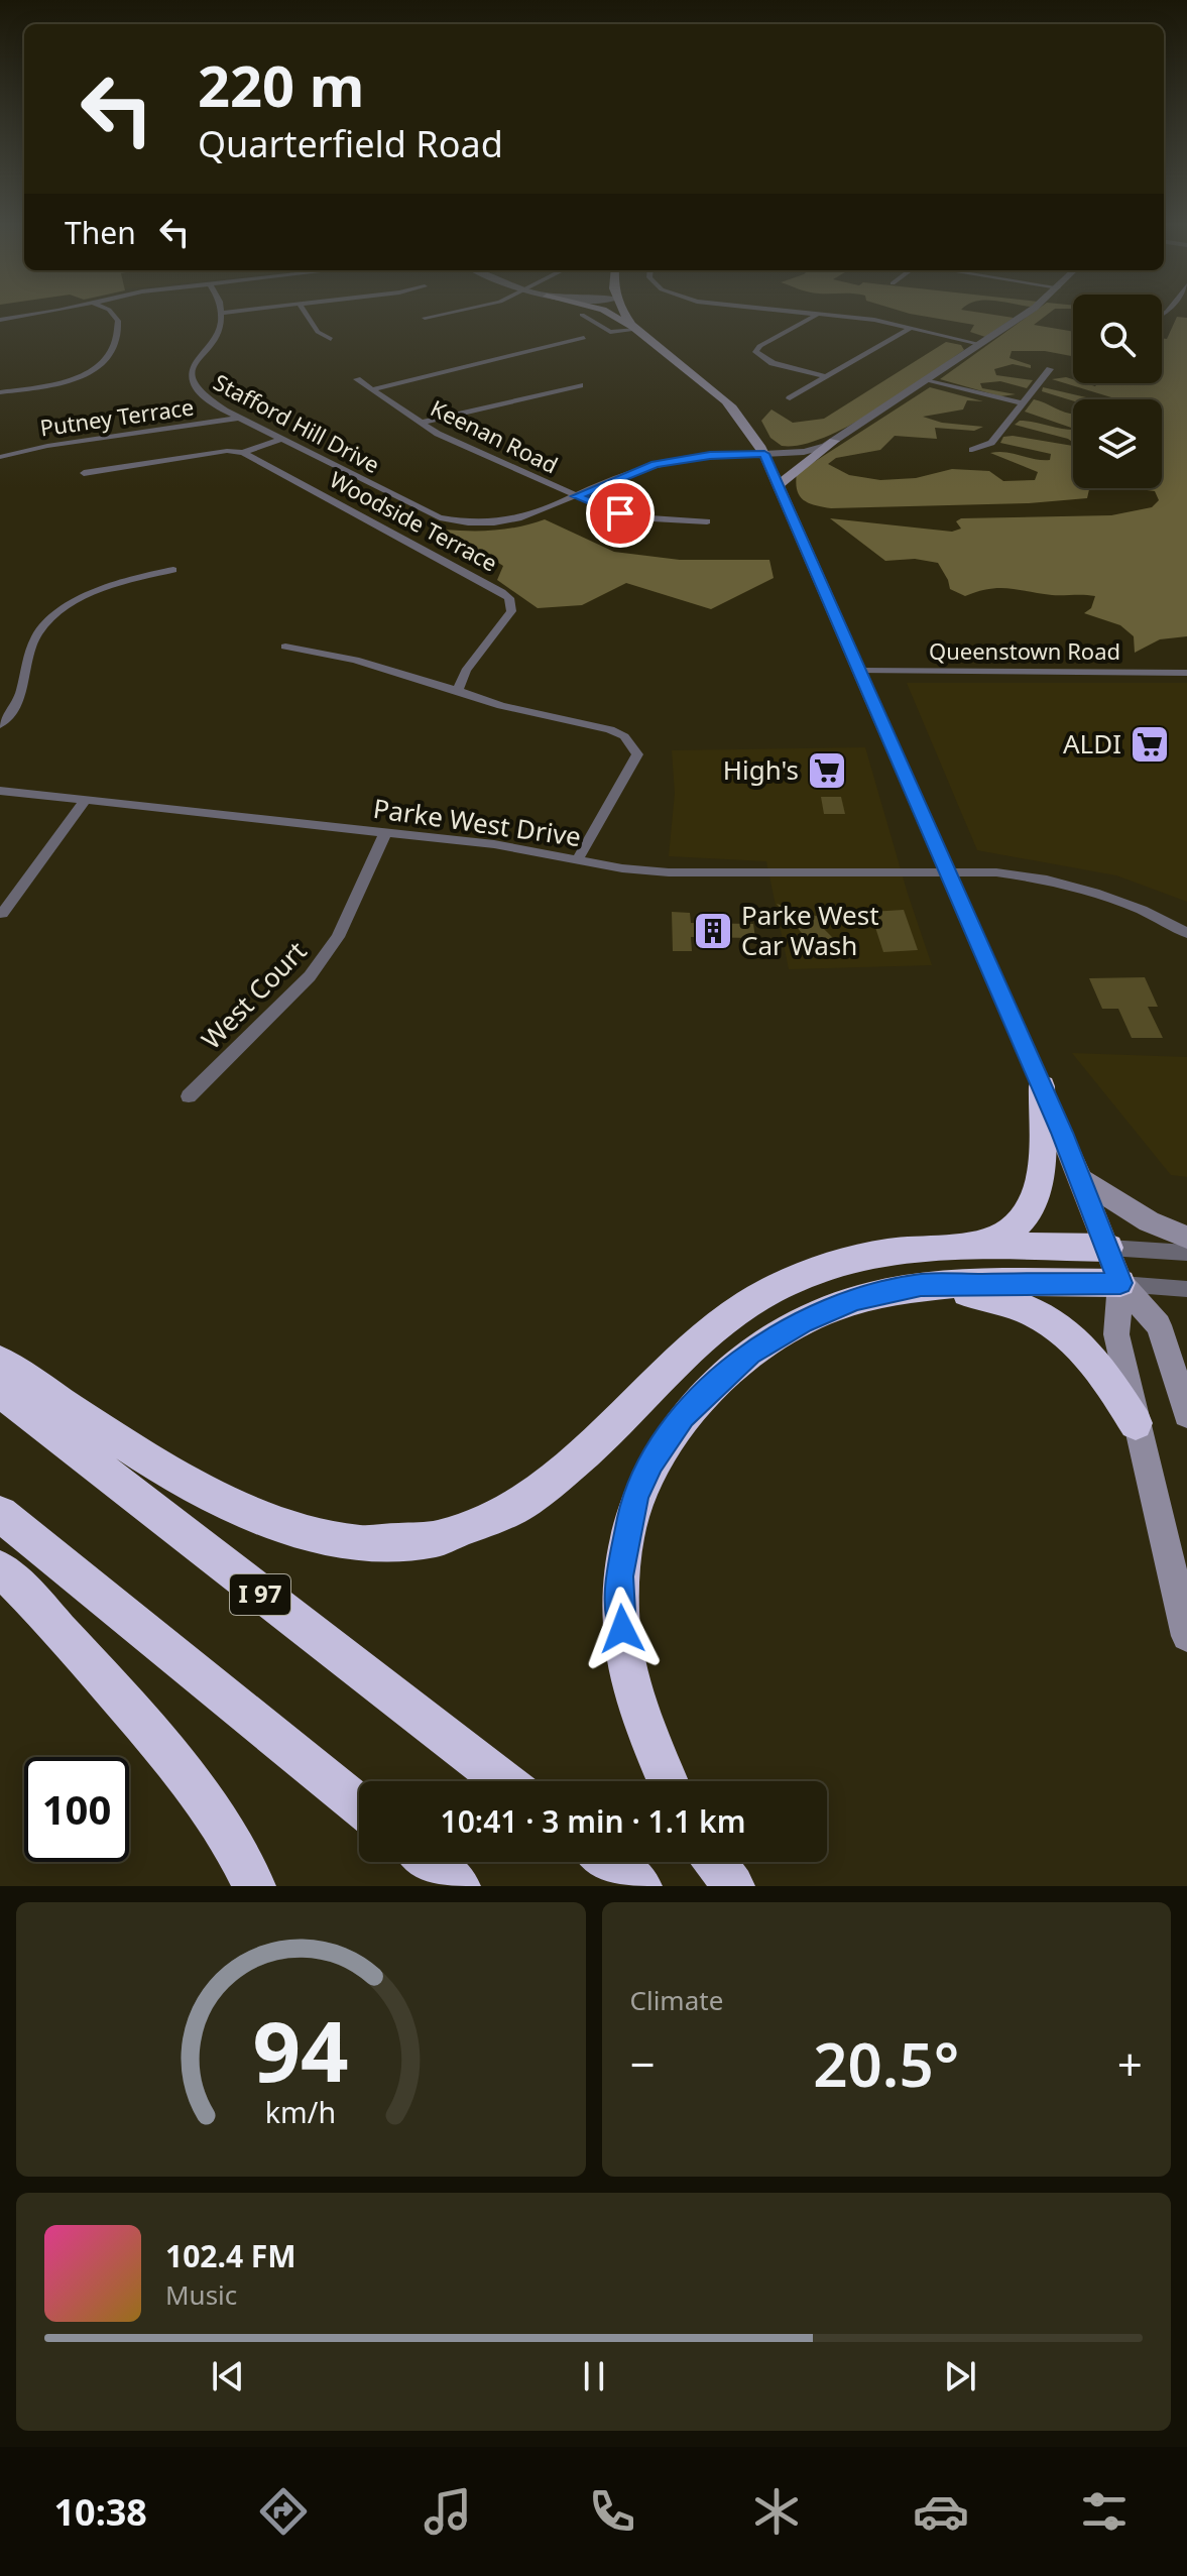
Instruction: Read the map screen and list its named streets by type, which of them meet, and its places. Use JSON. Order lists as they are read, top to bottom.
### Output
{
  "streets": {
    "highway": ["I 97"],
    "street": [
      "Putney Terrace",
      "Stafford Hill Drive",
      "Keenan Road",
      "Woodside Terrace",
      "Queenstown Road",
      "Parke West Drive",
      "West Court"
    ]
  },
  "crossings": [
    ["Putney Terrace", "Stafford Hill Drive"],
    ["Stafford Hill Drive", "Keenan Road"],
    ["Parke West Drive", "West Court"]
  ],
  "places": {
    "supermarket": ["ALDI", "High's"],
    "building": ["Parke West Car Wash"]
  },
  "page": {
    "turn": ["220 m", "Quarterfield Road"],
    "then": "Then",
    "limit": "100",
    "trip": "10:41 · 3 min · 1.1 km",
    "tile": "Climate",
    "heat": ["−", "20.5°", "+"],
    "song": ["102.4 FM", "Music"],
    "tabs": "10:38",
    "gauge": ["94", "km/h"]
  }
}
